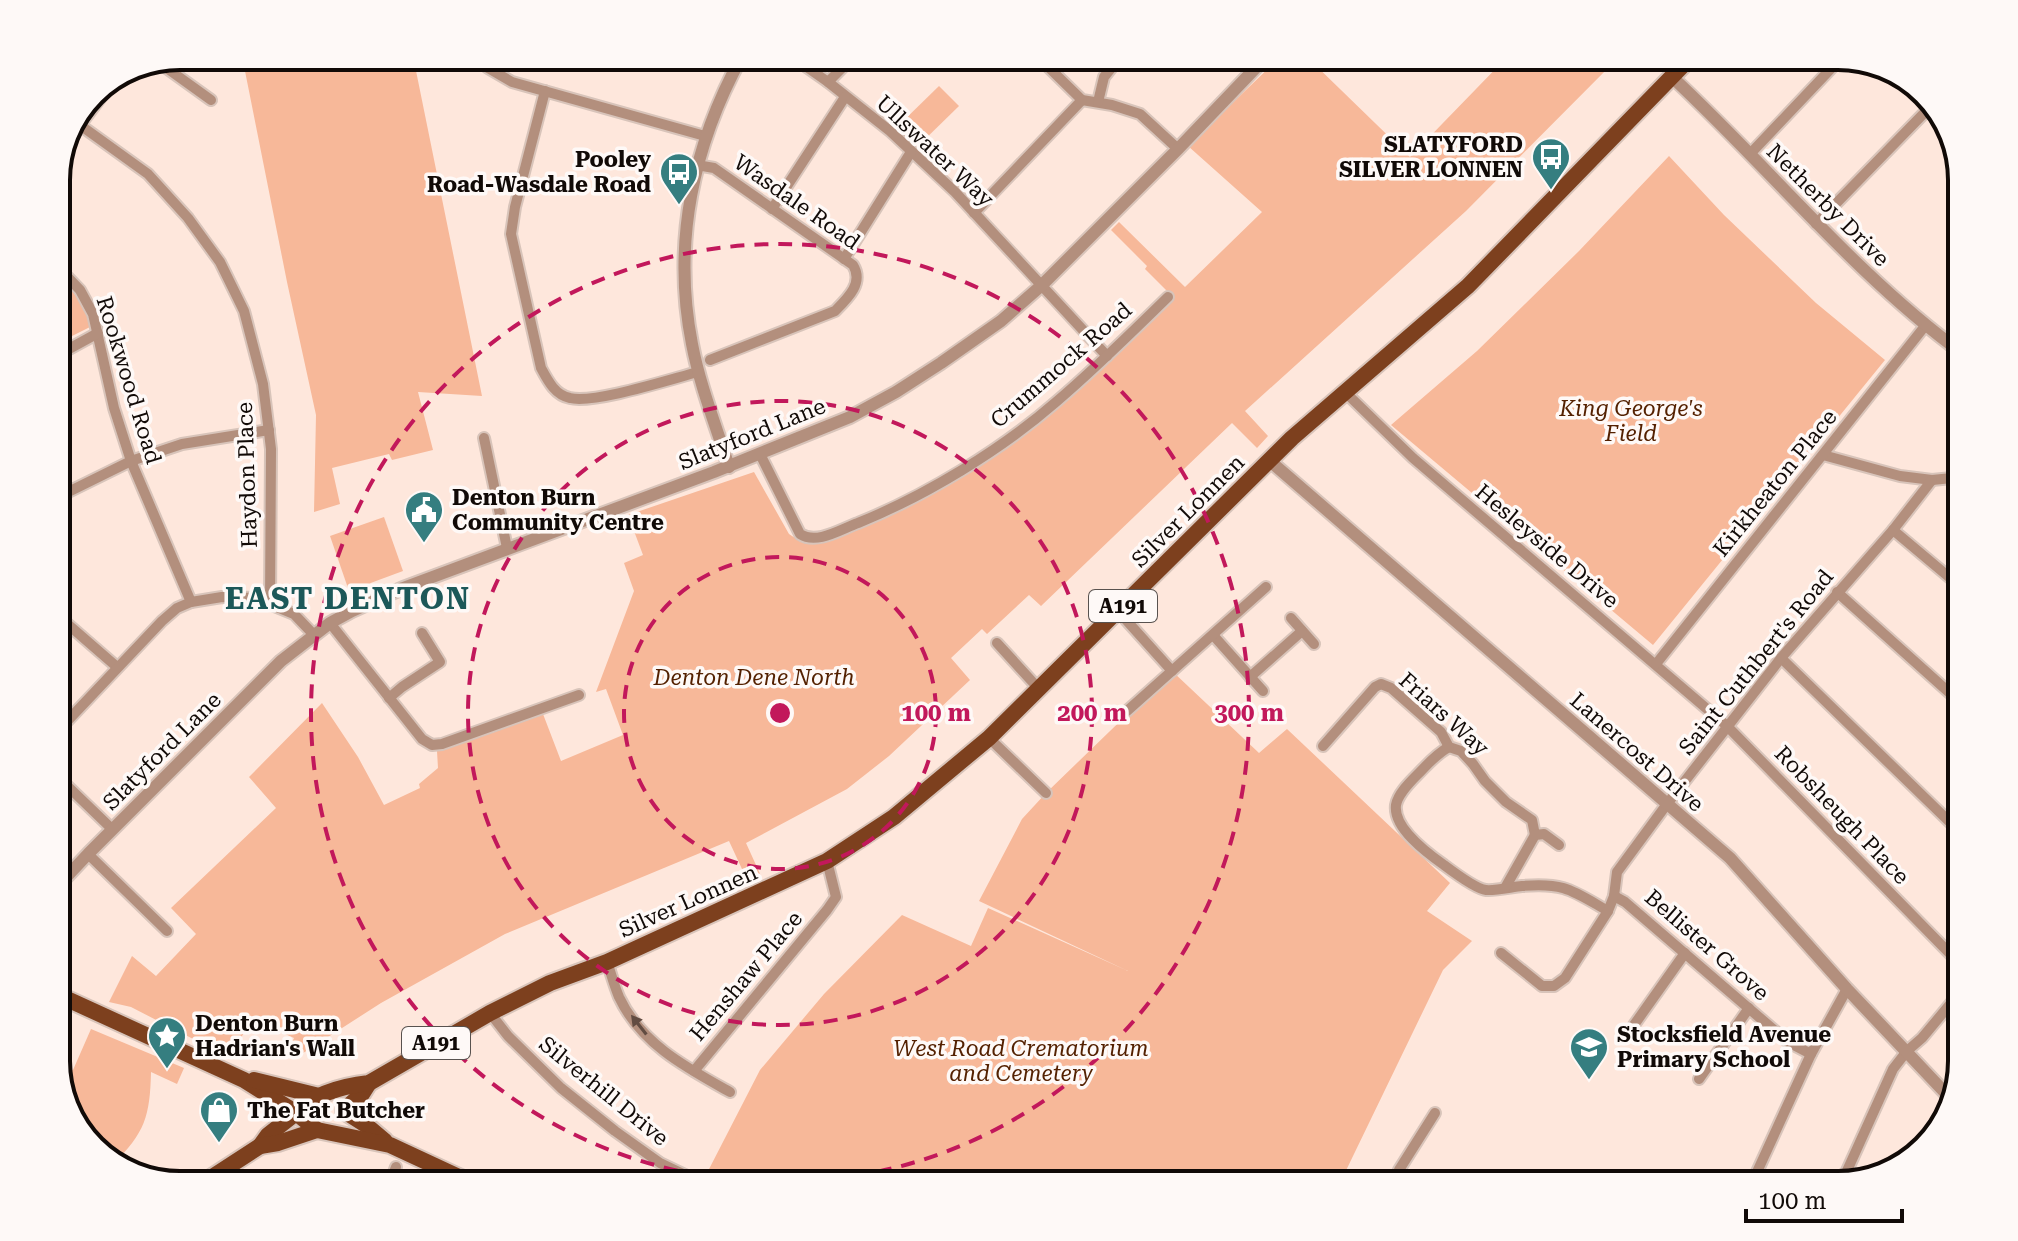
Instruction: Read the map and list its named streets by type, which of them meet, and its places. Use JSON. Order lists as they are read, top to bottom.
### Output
{
  "streets": {
    "main road": ["Silver Lonnen", "A191"],
    "street": [
      "Ullswater Way",
      "Wasdale Road",
      "Netherby Drive",
      "Crummock Road",
      "Rookwood Road",
      "Slatyford Lane",
      "Haydon Place",
      "Kirkheaton Place",
      "Hesleyside Drive",
      "Saint Cuthbert's Road",
      "Friars Way",
      "Lanercost Drive",
      "Robsheugh Place",
      "Bellister Grove",
      "Henshaw Place",
      "Silverhill Drive"
    ]
  },
  "crossings": [
    ["Ullswater Way", "Crummock Road"],
    ["Ullswater Way", "Slatyford Lane"],
    ["Netherby Drive", "Kirkheaton Place"],
    ["Netherby Drive", "Silver Lonnen"],
    ["Crummock Road", "Slatyford Lane"],
    ["Kirkheaton Place", "Hesleyside Drive"],
    ["Silver Lonnen", "Hesleyside Drive"],
    ["Silver Lonnen", "A191"],
    ["Silver Lonnen", "Lanercost Drive"],
    ["Silver Lonnen", "Henshaw Place"],
    ["Silver Lonnen", "Silverhill Drive"],
    ["Hesleyside Drive", "Saint Cuthbert's Road"],
    ["Hesleyside Drive", "Robsheugh Place"],
    ["Saint Cuthbert's Road", "Lanercost Drive"],
    ["Saint Cuthbert's Road", "Robsheugh Place"],
    ["Saint Cuthbert's Road", "Bellister Grove"]
  ],
  "districts": ["EAST DENTON"],
  "parks": ["King George's Field", "Denton Dene North", "West Road Crematorium and Cemetery"],
  "places": {
    "bus stop": ["SLATYFORD SILVER LONNEN", "Pooley Road-Wasdale Road"],
    "public building": ["Denton Burn Community Centre"],
    "place": ["Denton Burn Hadrian's Wall"],
    "school or university": ["Stocksfield Avenue Primary School"],
    "shop": ["The Fat Butcher"]
  },
  "scale_bar": "100 m",
  "rings": ["100 m", "200 m", "300 m"]
}
